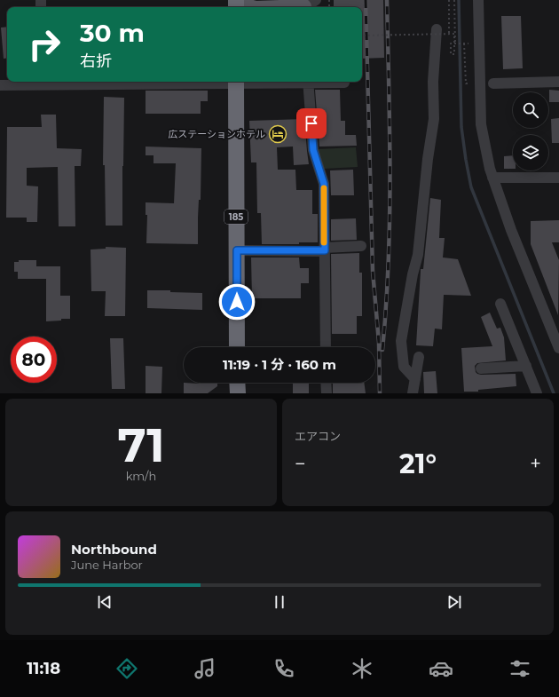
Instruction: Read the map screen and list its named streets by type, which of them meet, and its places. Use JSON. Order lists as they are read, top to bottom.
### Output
{
  "streets": {
    "highway": ["185"]
  },
  "places": {
    "hotel": ["広ステーションホテル"]
  },
  "page": {
    "turn": ["30 m", "右折"],
    "limit": "80",
    "trip": "11:19 · 1 分 · 160 m",
    "tile": [
      ["71", "km/h"],
      "エアコン"
    ],
    "heat": ["−", "21°", "+"],
    "song": ["Northbound", "June Harbor"],
    "tabs": "11:18"
  }
}
